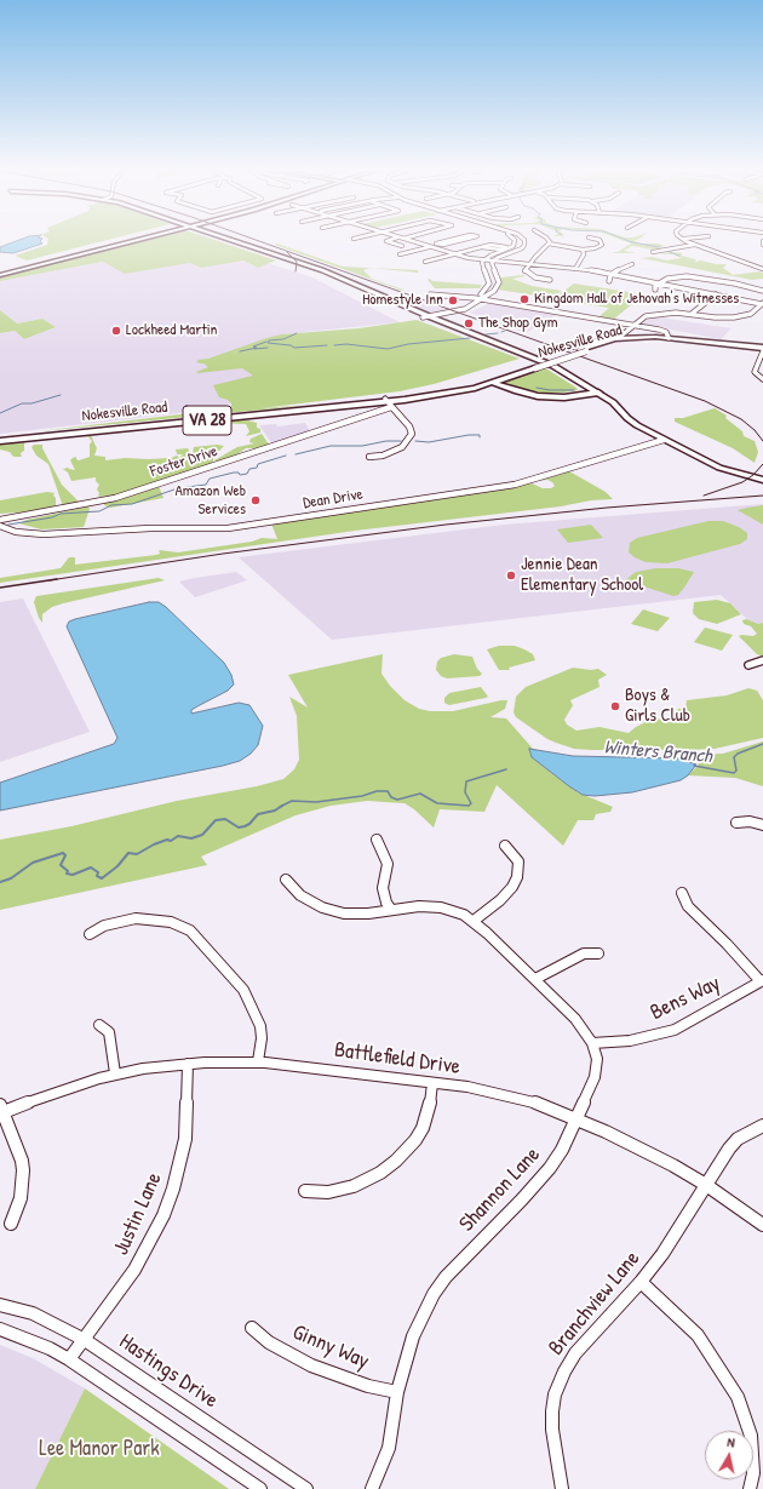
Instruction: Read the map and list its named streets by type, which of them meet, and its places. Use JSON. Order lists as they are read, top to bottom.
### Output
{
  "streets": {
    "highway": ["Nokesville Road", "VA 28"],
    "street": [
      "Foster Drive",
      "Dean Drive",
      "Bens Way",
      "Battlefield Drive",
      "Shannon Lane",
      "Justin Lane",
      "Branchview Lane",
      "Ginny Way",
      "Hastings Drive"
    ]
  },
  "crossings": [
    ["Nokesville Road", "VA 28"],
    ["Nokesville Road", "Foster Drive"],
    ["Bens Way", "Shannon Lane"],
    ["Battlefield Drive", "Shannon Lane"],
    ["Battlefield Drive", "Justin Lane"],
    ["Battlefield Drive", "Branchview Lane"],
    ["Shannon Lane", "Ginny Way"],
    ["Justin Lane", "Hastings Drive"]
  ],
  "water": ["Winters Branch"],
  "parks": ["Lee Manor Park"],
  "places": [
    "Kingdom Hall of Jehovah's Witnesses",
    "Homestyle Inn",
    "The Shop Gym",
    "Lockheed Martin",
    "Amazon Web Services",
    "Jennie Dean Elementary School",
    "Boys & Girls Club"
  ],
  "north": "top"
}
